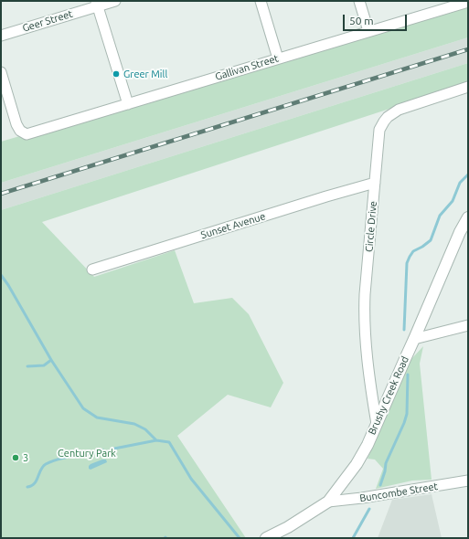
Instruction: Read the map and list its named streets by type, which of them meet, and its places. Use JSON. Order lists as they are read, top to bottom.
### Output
{
  "streets": {
    "street": [
      "Geer Street",
      "Gallivan Street",
      "Sunset Avenue",
      "Circle Drive",
      "Brushy Creek Road",
      "Buncombe Street"
    ]
  },
  "crossings": [
    ["Sunset Avenue", "Circle Drive"],
    ["Circle Drive", "Brushy Creek Road"],
    ["Brushy Creek Road", "Buncombe Street"]
  ],
  "parks": ["Century Park"],
  "places": ["Greer Mill", "3"],
  "scale_bar": "50 m"
}
